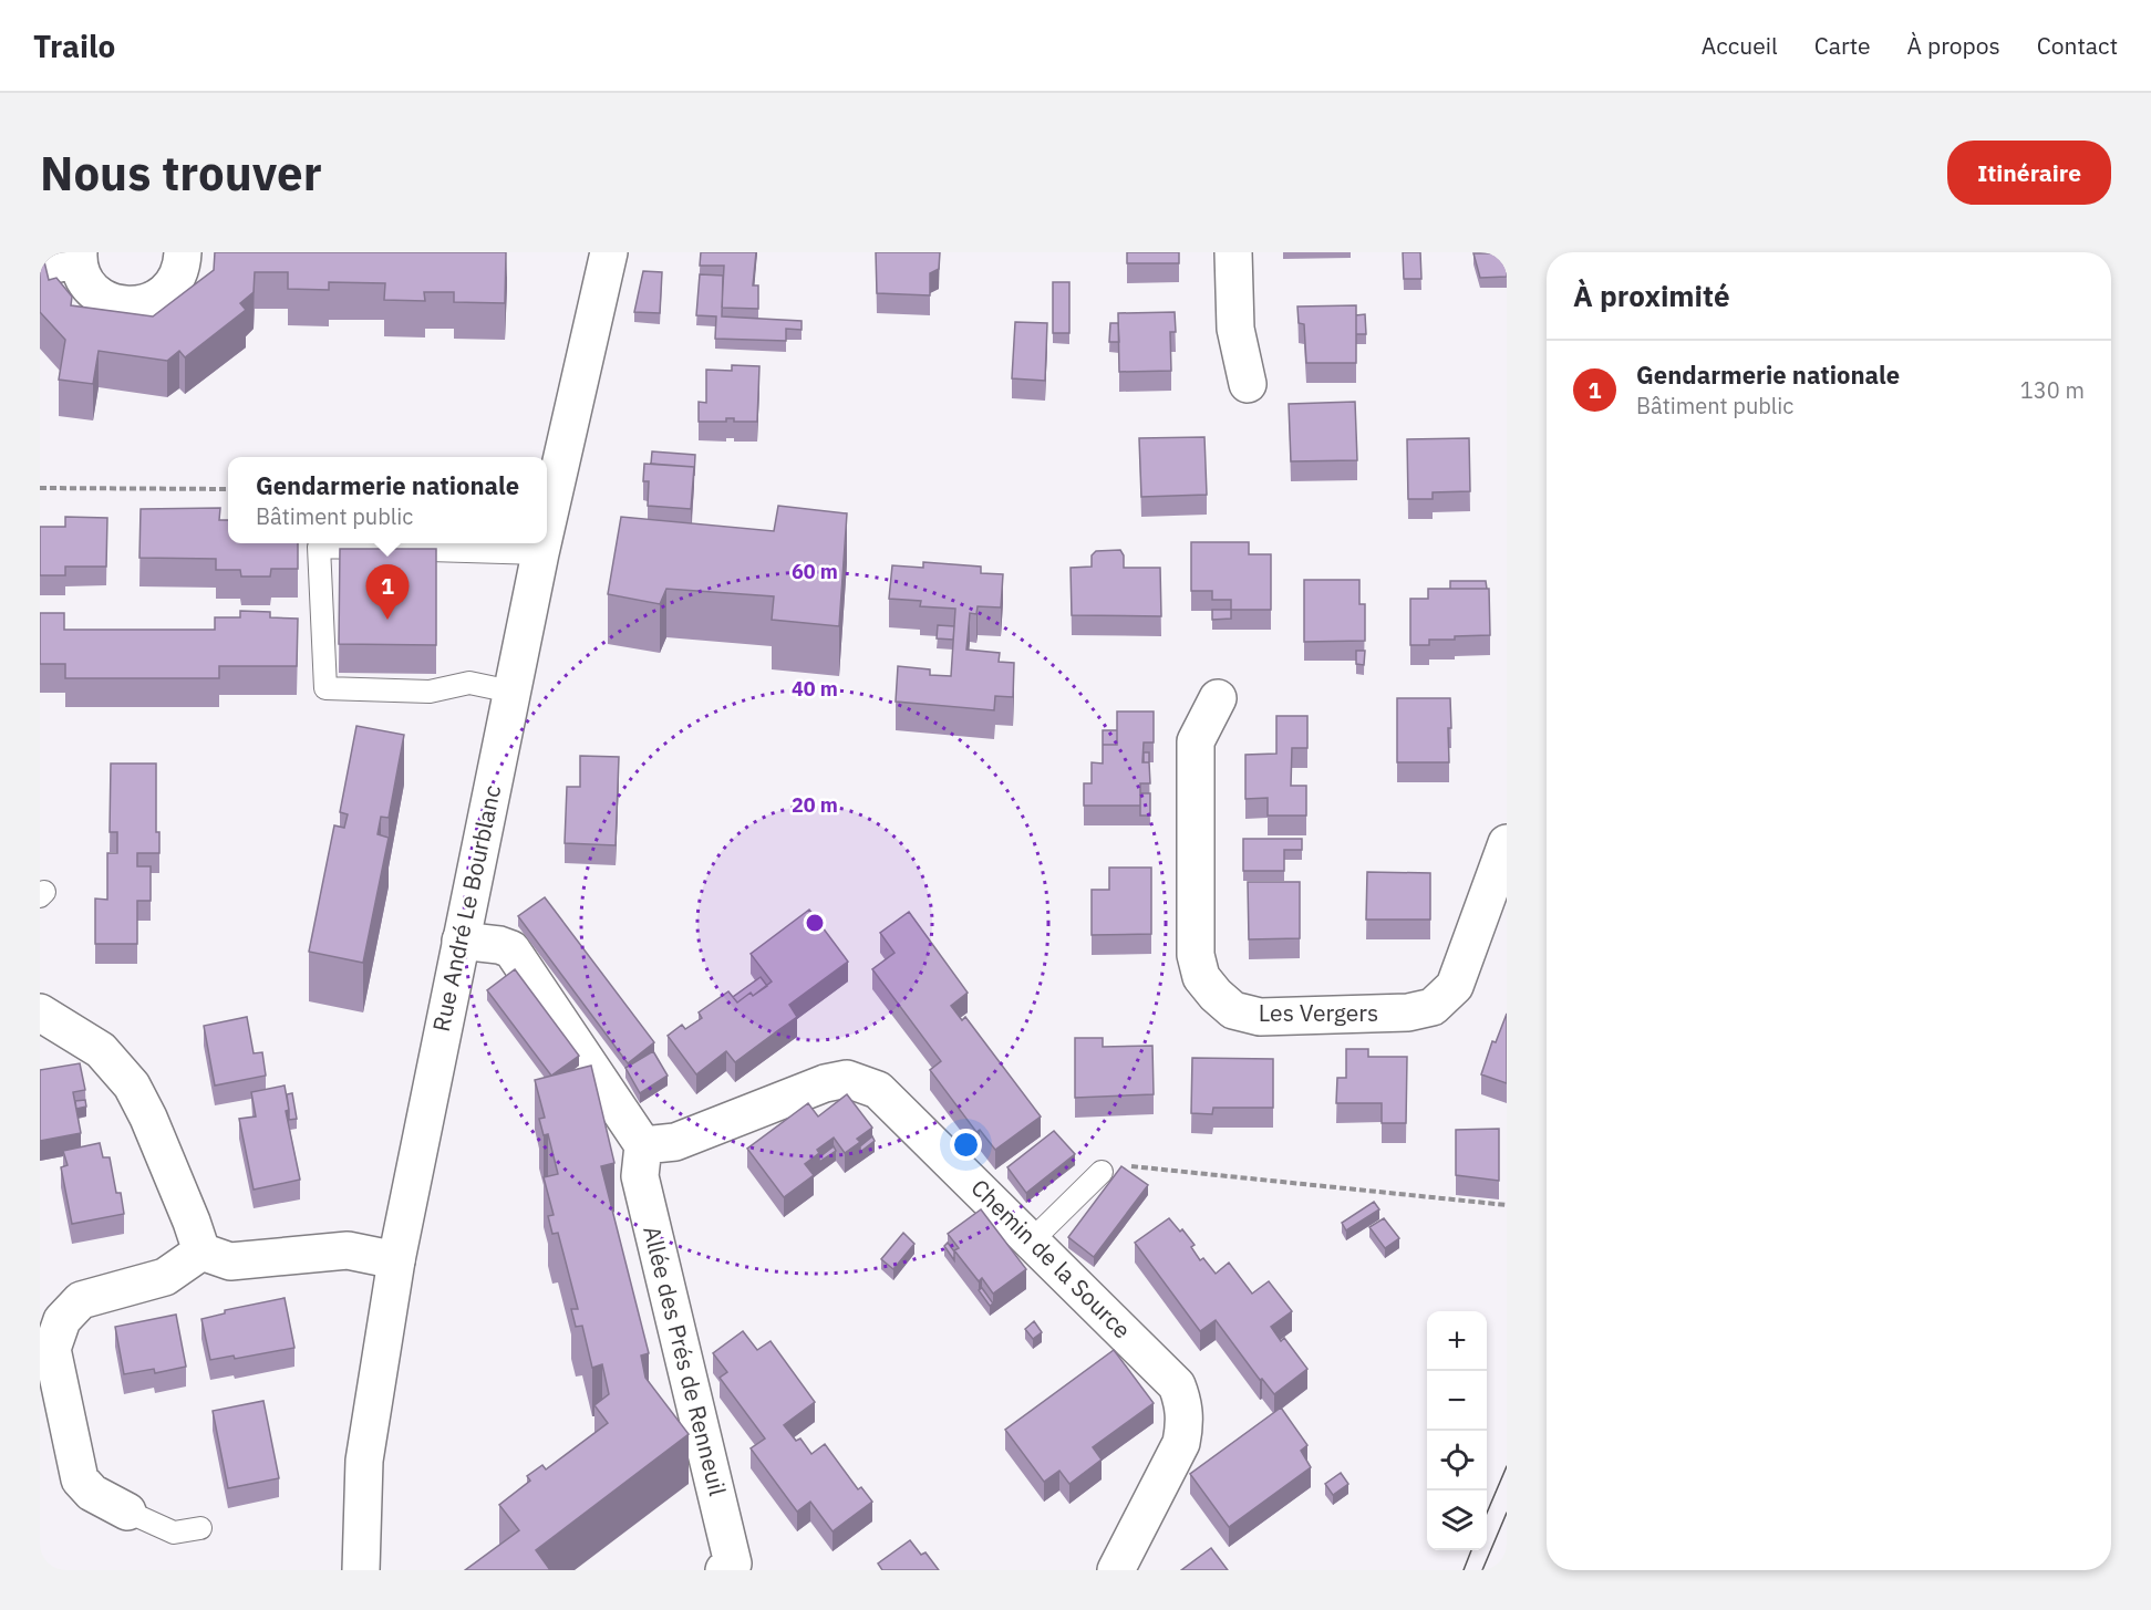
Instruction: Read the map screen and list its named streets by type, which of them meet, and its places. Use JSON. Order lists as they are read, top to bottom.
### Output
{
  "streets": {
    "street": [
      "Rue André Le Bourblanc",
      "Les Vergers",
      "Chemin de la Source",
      "Allée des Prés de Renneuil"
    ]
  },
  "crossings": [
    ["Chemin de la Source", "Allée des Prés de Renneuil"]
  ],
  "page": {
    "header": "Trailo",
    "nav": [
      "Accueil",
      "Carte",
      "À propos",
      "Contact"
    ],
    "buttons": "Itinéraire",
    "title": "Nous trouver",
    "heading": "À proximité",
    "list": [
      {
        "mark": "1",
        "name": "Gendarmerie nationale",
        "note": "Bâtiment public",
        "value": "130 m"
      }
    ],
    "popup": ["Gendarmerie nationale", "Bâtiment public"],
    "pins": "1",
    "map_buttons": ["+", "−"]
  },
  "rings": ["60 m", "40 m", "20 m"]
}
